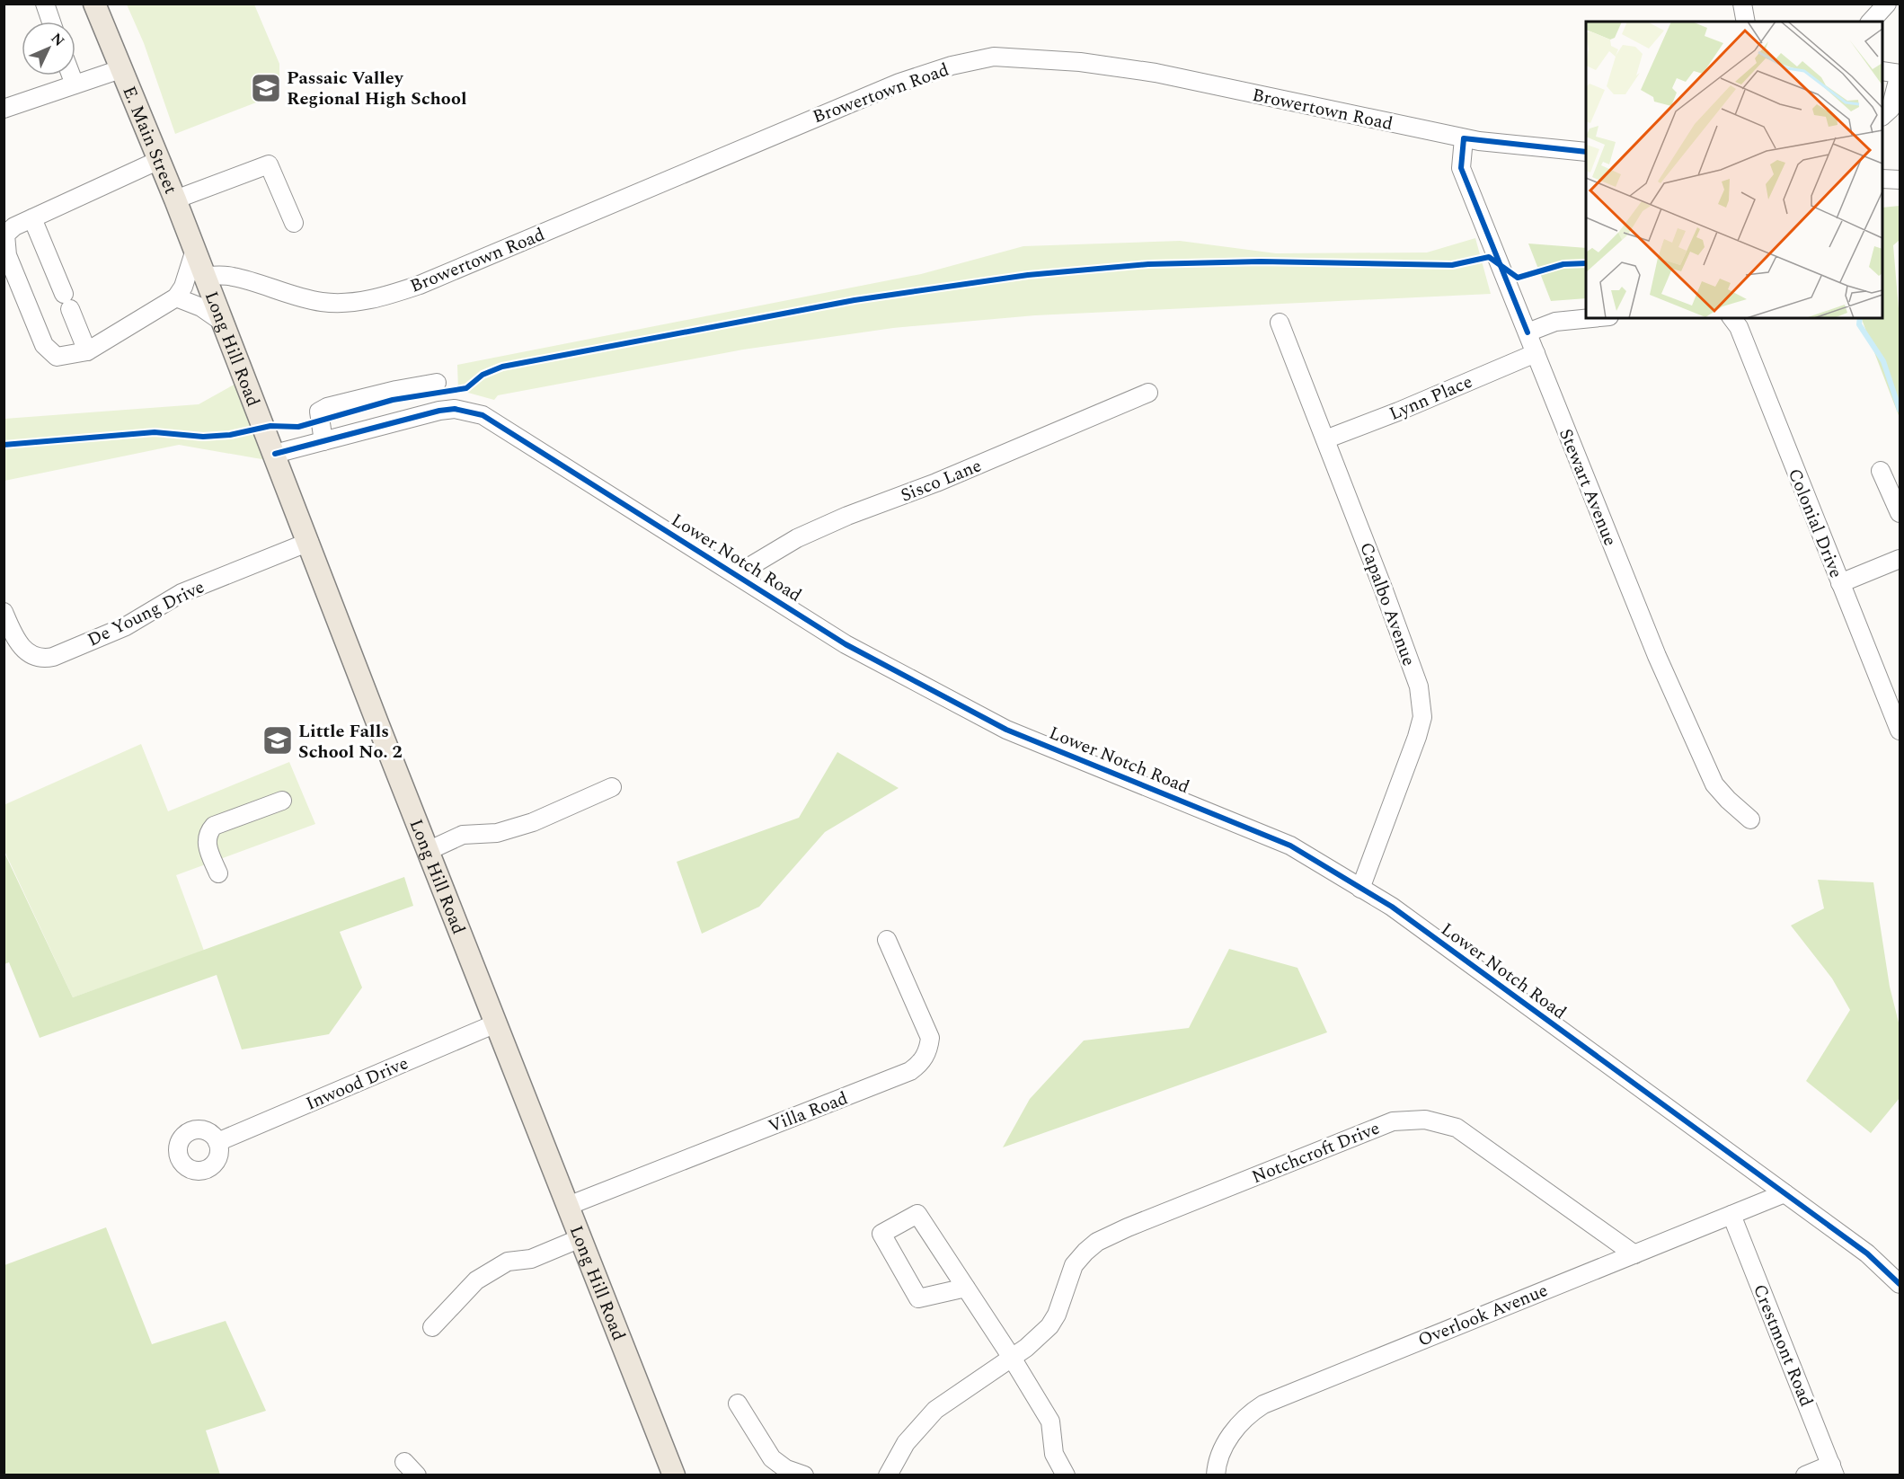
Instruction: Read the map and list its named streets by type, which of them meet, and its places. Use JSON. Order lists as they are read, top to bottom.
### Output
{
  "streets": {
    "main road": ["E. Main Street", "Long Hill Road"],
    "street": [
      "Browertown Road",
      "Lynn Place",
      "Sisco Lane",
      "Stewart Avenue",
      "Colonial Drive",
      "Lower Notch Road",
      "Capalbo Avenue",
      "De Young Drive",
      "Inwood Drive",
      "Villa Road",
      "Notchcroft Drive",
      "Overlook Avenue",
      "Crestmont Road"
    ]
  },
  "crossings": [
    ["Browertown Road", "E. Main Street"],
    ["Browertown Road", "Long Hill Road"],
    ["Browertown Road", "Stewart Avenue"],
    ["E. Main Street", "Long Hill Road"],
    ["Long Hill Road", "Lower Notch Road"],
    ["Long Hill Road", "De Young Drive"],
    ["Long Hill Road", "Inwood Drive"],
    ["Long Hill Road", "Villa Road"],
    ["Lynn Place", "Stewart Avenue"],
    ["Lynn Place", "Capalbo Avenue"],
    ["Sisco Lane", "Lower Notch Road"],
    ["Lower Notch Road", "Capalbo Avenue"],
    ["Lower Notch Road", "Overlook Avenue"],
    ["Notchcroft Drive", "Overlook Avenue"],
    ["Overlook Avenue", "Crestmont Road"]
  ],
  "places": {
    "school or university": ["Passaic Valley Regional High School", "Little Falls School No. 2"]
  },
  "north": "top right"
}
